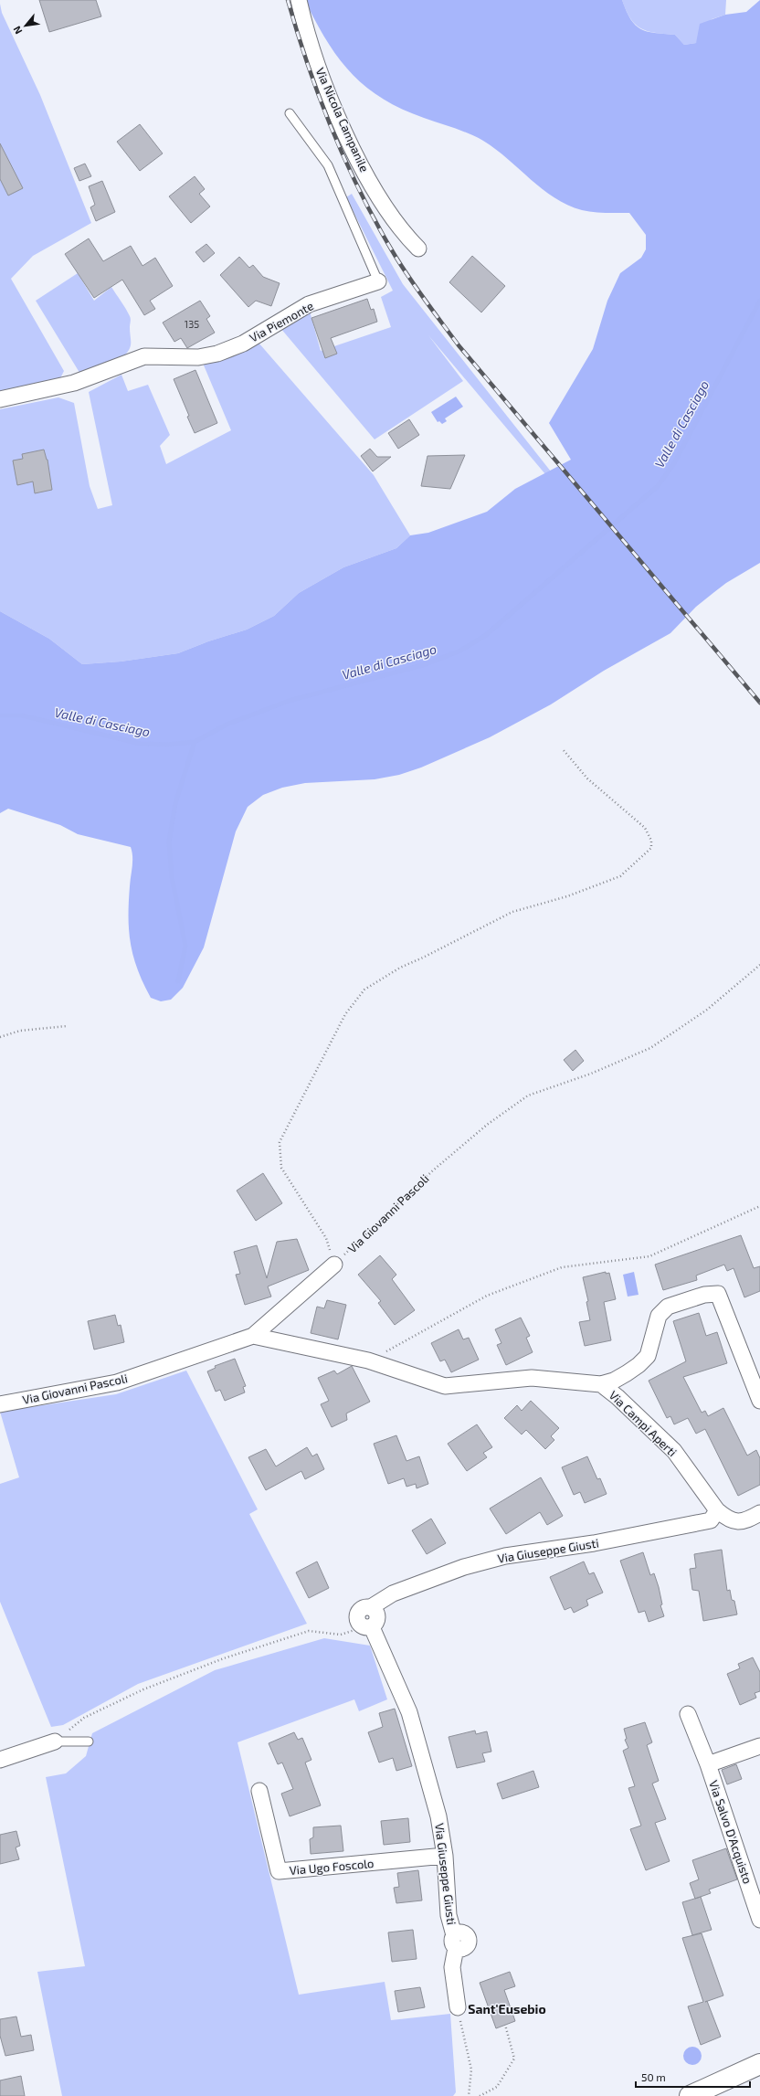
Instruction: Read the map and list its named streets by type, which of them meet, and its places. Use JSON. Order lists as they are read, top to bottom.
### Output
{
  "streets": {
    "street": [
      "Via Nicola Campanile",
      "Via Piemonte",
      "Via Giovanni Pascoli",
      "Via Campi Aperti",
      "Via Giuseppe Giusti",
      "Via Salvo D'Acquisto",
      "Via Ugo Foscolo"
    ]
  },
  "crossings": [
    ["Via Campi Aperti", "Via Giuseppe Giusti"],
    ["Via Giuseppe Giusti", "Via Ugo Foscolo"]
  ],
  "districts": ["Sant'Eusebio"],
  "water": ["Valle di Casciago"],
  "house_numbers": ["135"],
  "scale_bar": "50 m",
  "north": "bottom left"
}
